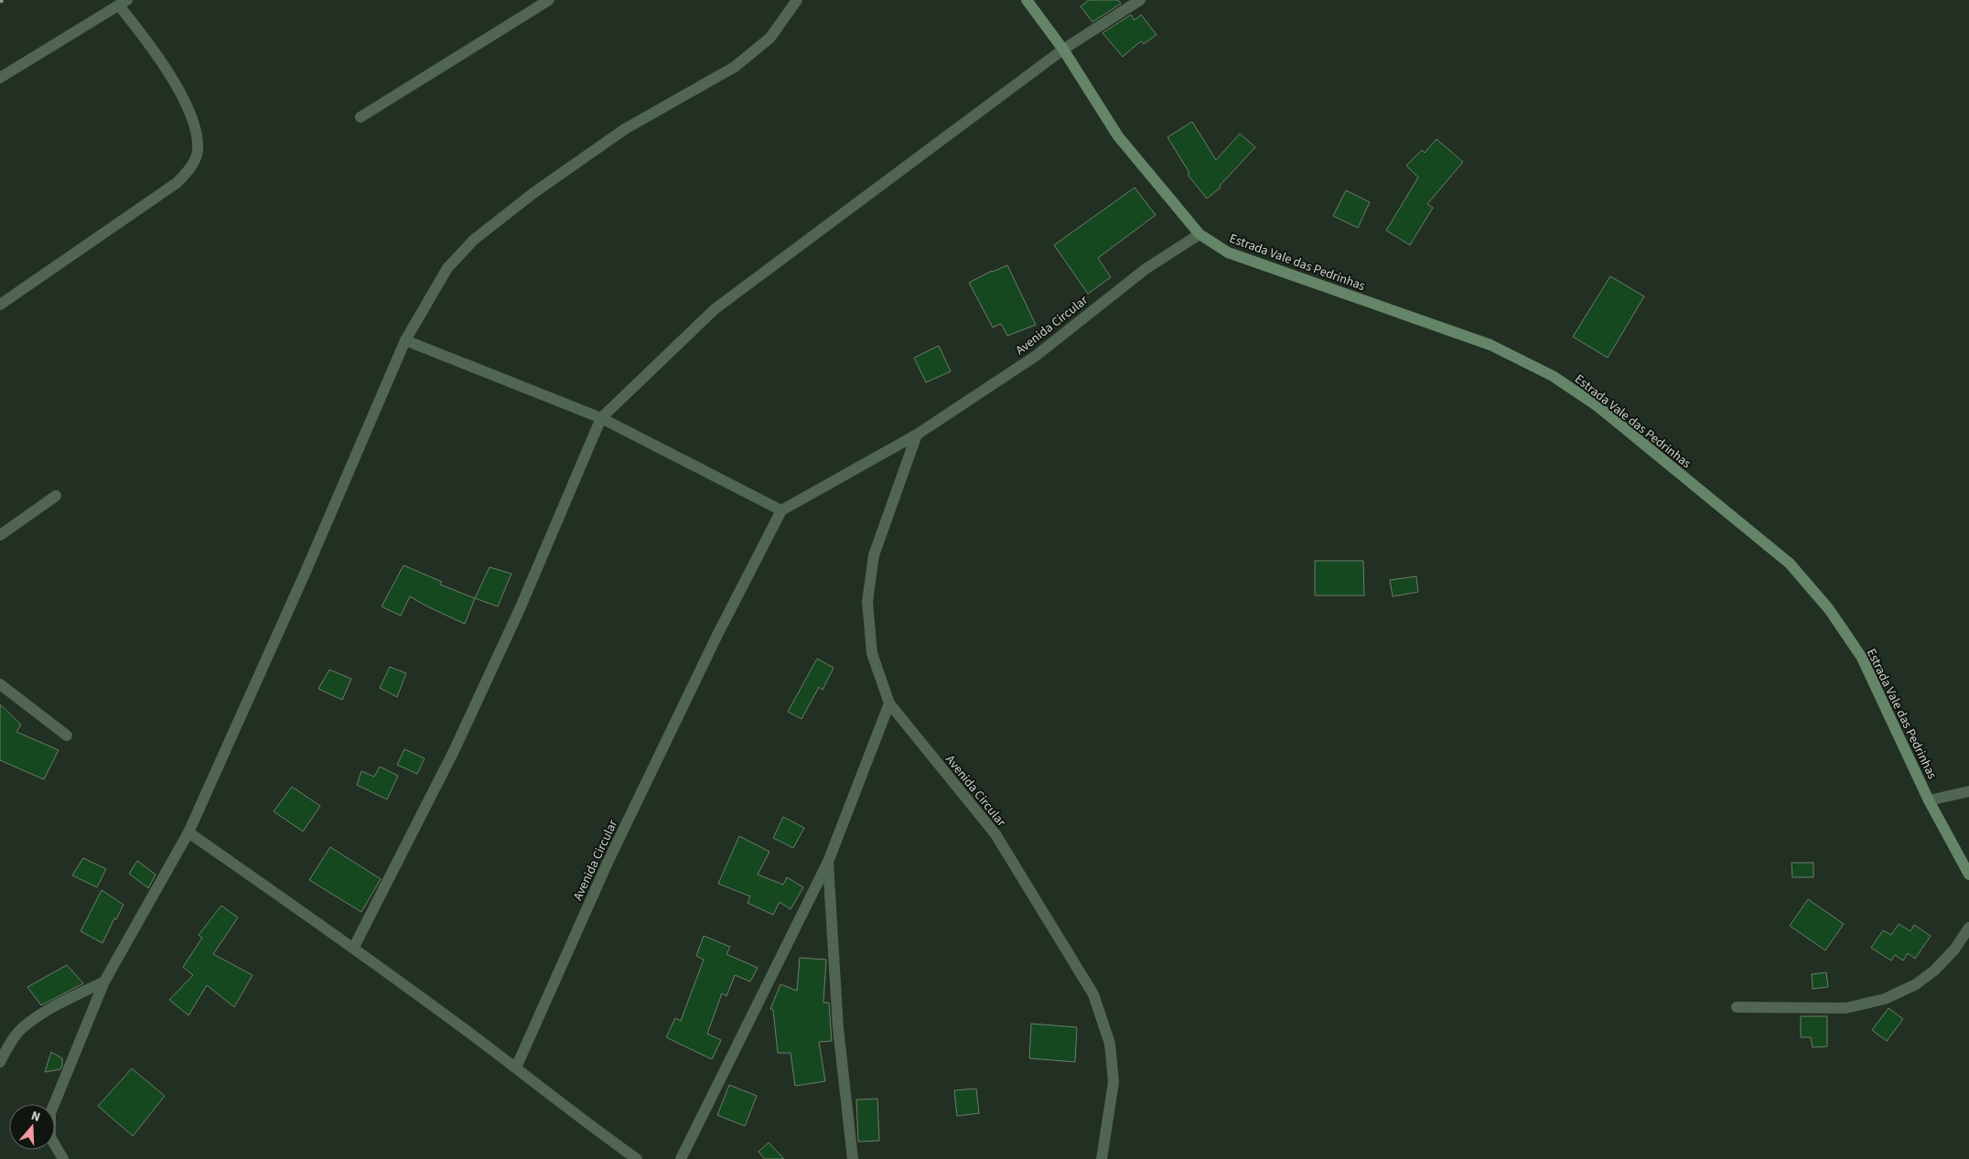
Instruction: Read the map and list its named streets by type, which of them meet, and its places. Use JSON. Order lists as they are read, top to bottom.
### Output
{
  "streets": {
    "main road": ["Estrada Vale das Pedrinhas"],
    "street": ["Avenida Circular"]
  },
  "crossings": [
    ["Estrada Vale das Pedrinhas", "Avenida Circular"]
  ],
  "north": "top"
}
